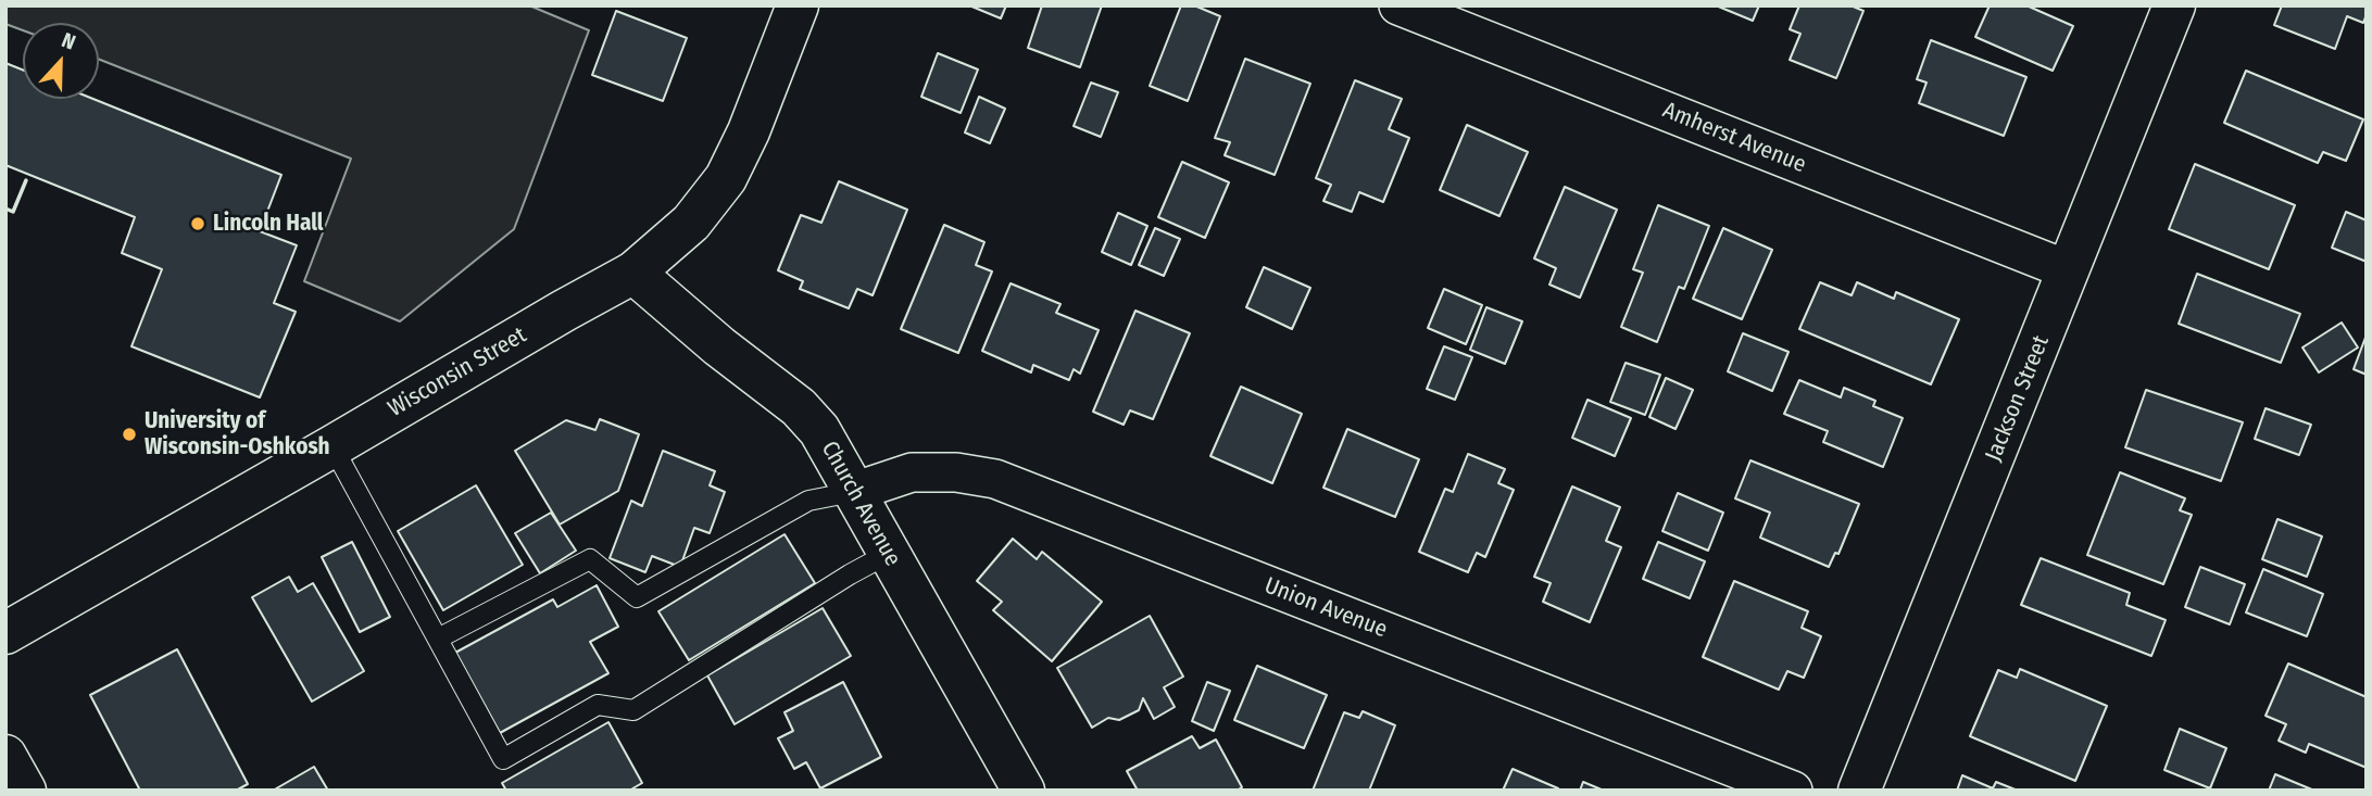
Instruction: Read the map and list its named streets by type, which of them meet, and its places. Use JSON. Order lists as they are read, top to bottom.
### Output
{
  "streets": {
    "main road": ["Wisconsin Street", "Jackson Street", "Church Avenue"],
    "street": ["Amherst Avenue", "Union Avenue"]
  },
  "crossings": [
    ["Amherst Avenue", "Jackson Street"],
    ["Wisconsin Street", "Church Avenue"],
    ["Church Avenue", "Union Avenue"]
  ],
  "places": ["Lincoln Hall", "University of Wisconsin-Oshkosh"],
  "north": "top"
}
